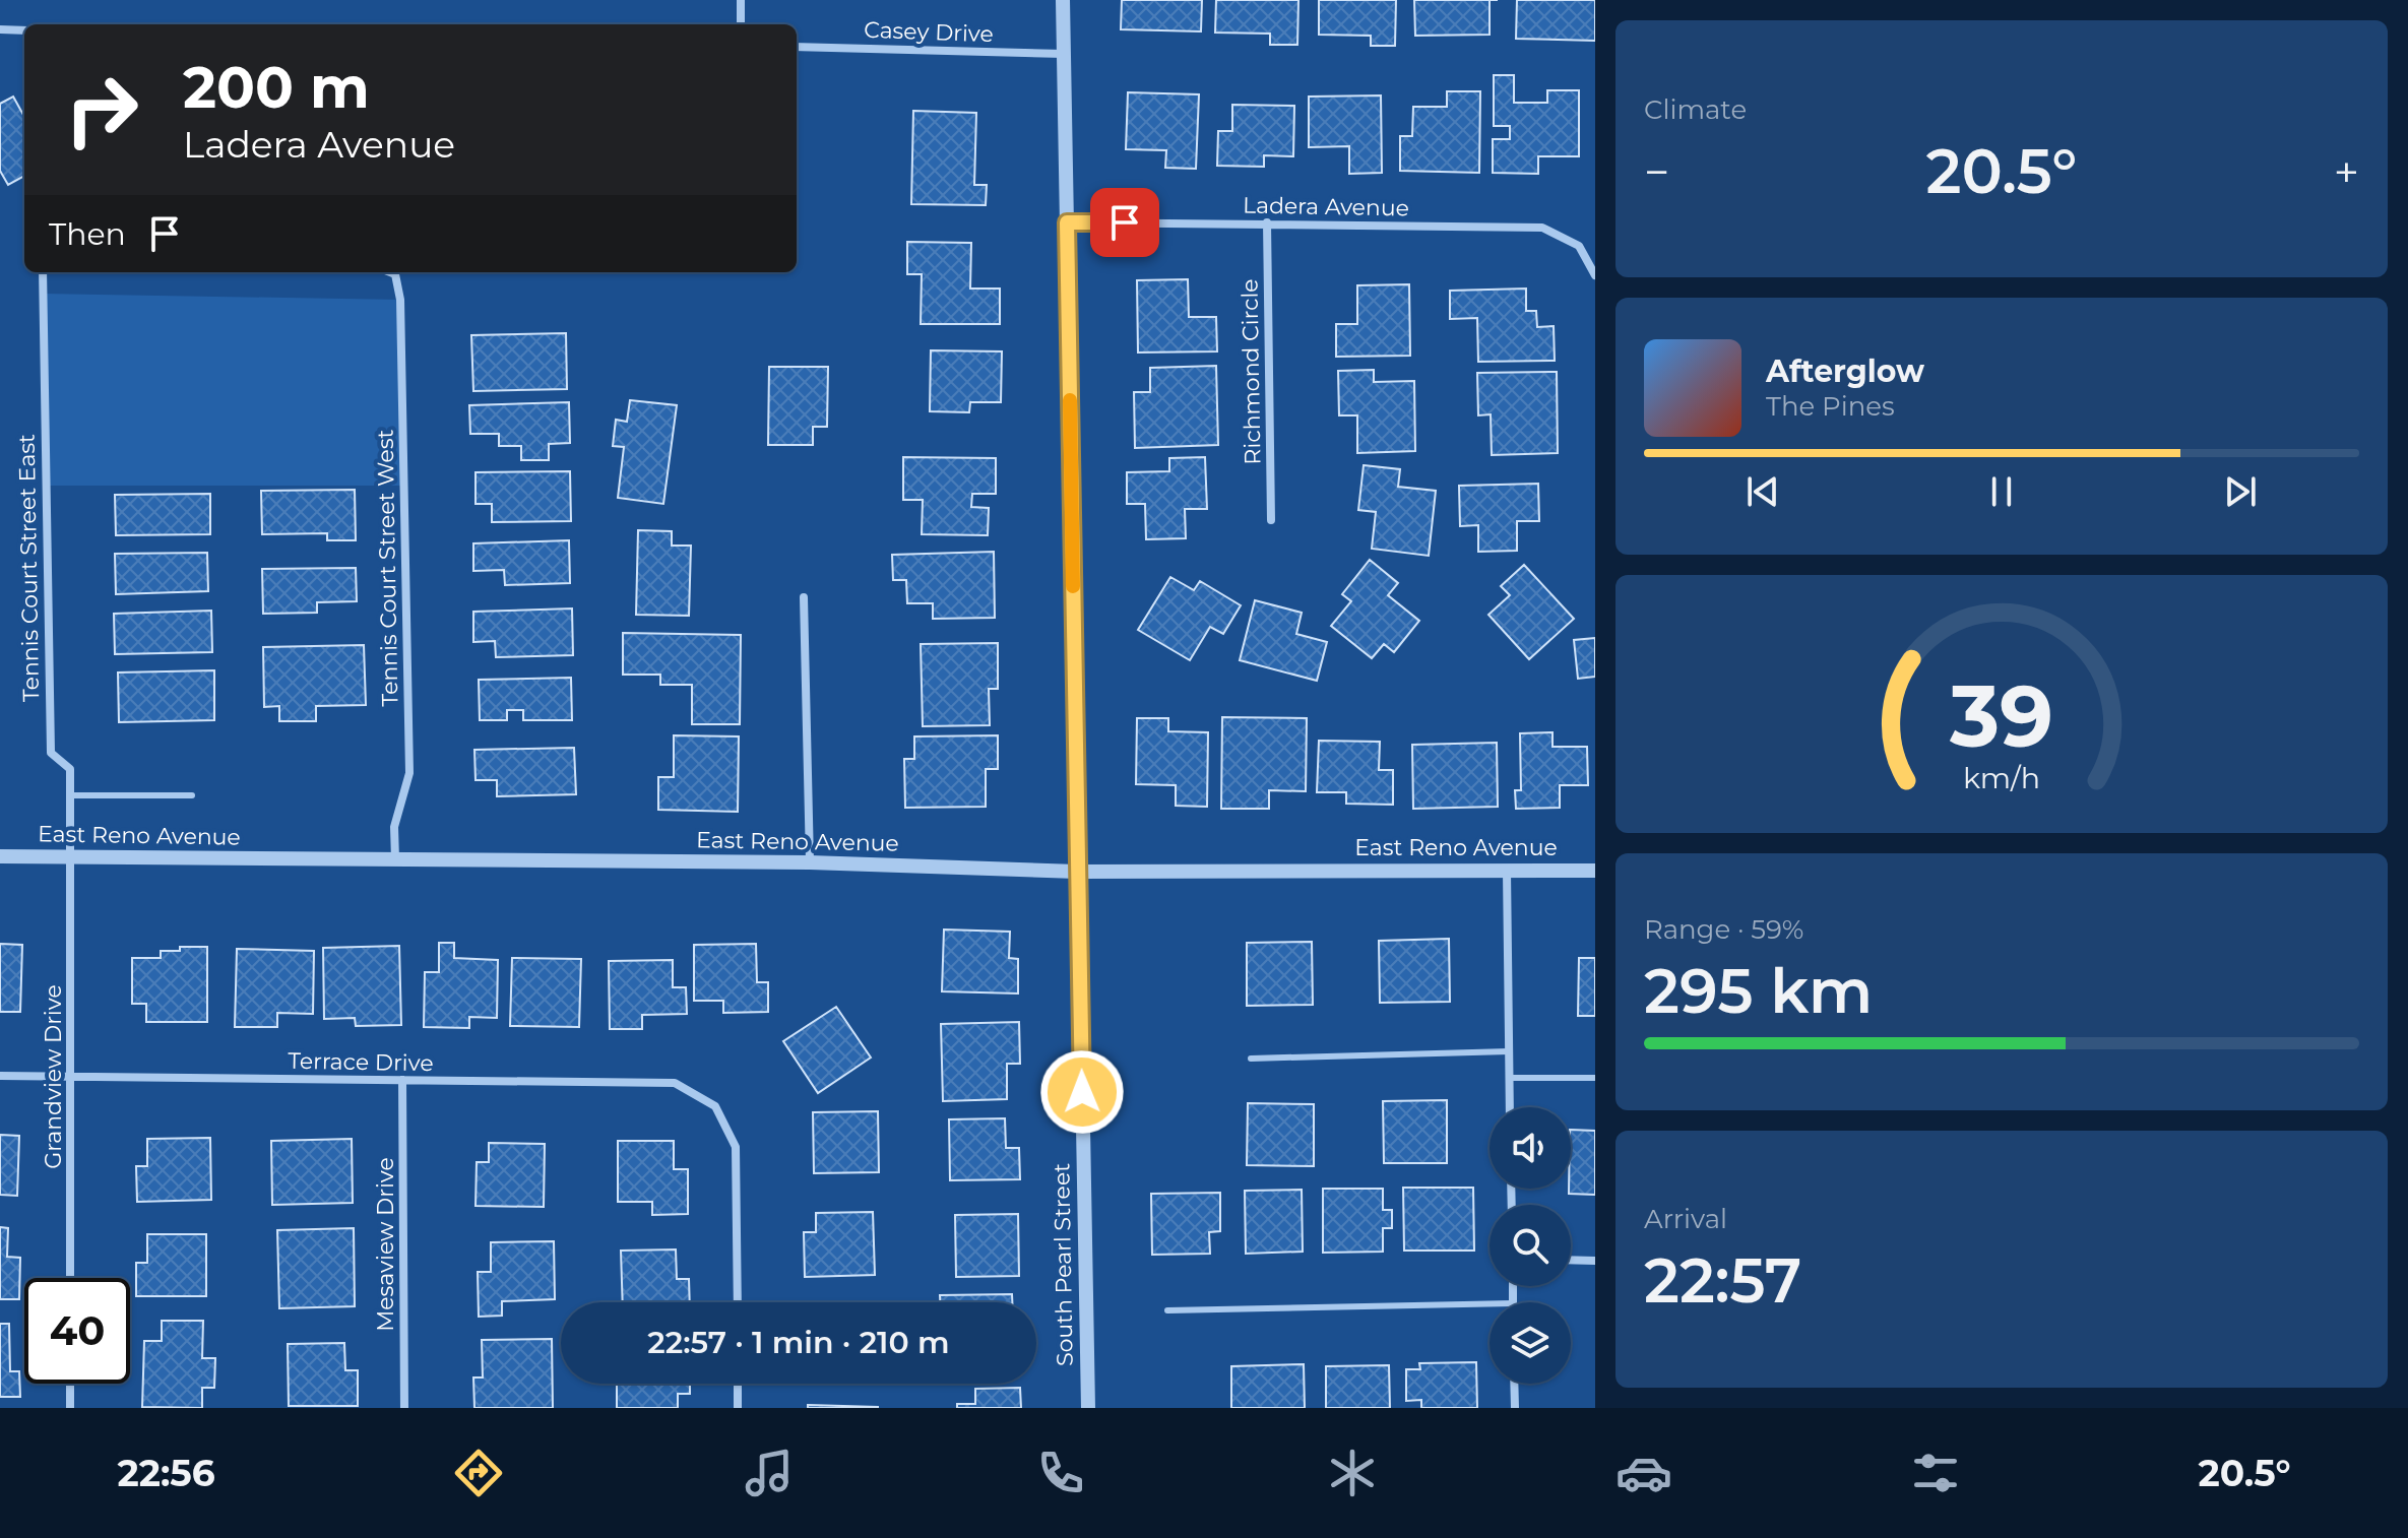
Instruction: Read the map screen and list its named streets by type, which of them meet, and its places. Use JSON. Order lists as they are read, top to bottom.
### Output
{
  "streets": {
    "street": [
      "Casey Drive",
      "Ladera Avenue",
      "Richmond Circle",
      "Tennis Court Street East",
      "Tennis Court Street West",
      "East Reno Avenue",
      "Terrace Drive",
      "Grandview Drive",
      "Mesaview Drive",
      "South Pearl Street"
    ]
  },
  "crossings": [
    ["Casey Drive", "South Pearl Street"],
    ["Ladera Avenue", "Richmond Circle"],
    ["Ladera Avenue", "South Pearl Street"],
    ["Tennis Court Street East", "East Reno Avenue"],
    ["Tennis Court Street East", "Grandview Drive"],
    ["Tennis Court Street West", "East Reno Avenue"],
    ["East Reno Avenue", "Grandview Drive"],
    ["East Reno Avenue", "South Pearl Street"],
    ["Terrace Drive", "Grandview Drive"],
    ["Terrace Drive", "Mesaview Drive"]
  ],
  "page": {
    "tile": [
      "Climate",
      ["Range · 59%", "295 km"],
      ["Arrival", "22:57"]
    ],
    "turn": ["200 m", "Ladera Avenue"],
    "heat": ["−", "20.5°", "+"],
    "then": "Then",
    "song": ["Afterglow", "The Pines"],
    "limit": "40",
    "trip": "22:57 · 1 min · 210 m",
    "tabs": ["22:56", "20.5°"],
    "gauge": ["39", "km/h"]
  }
}
